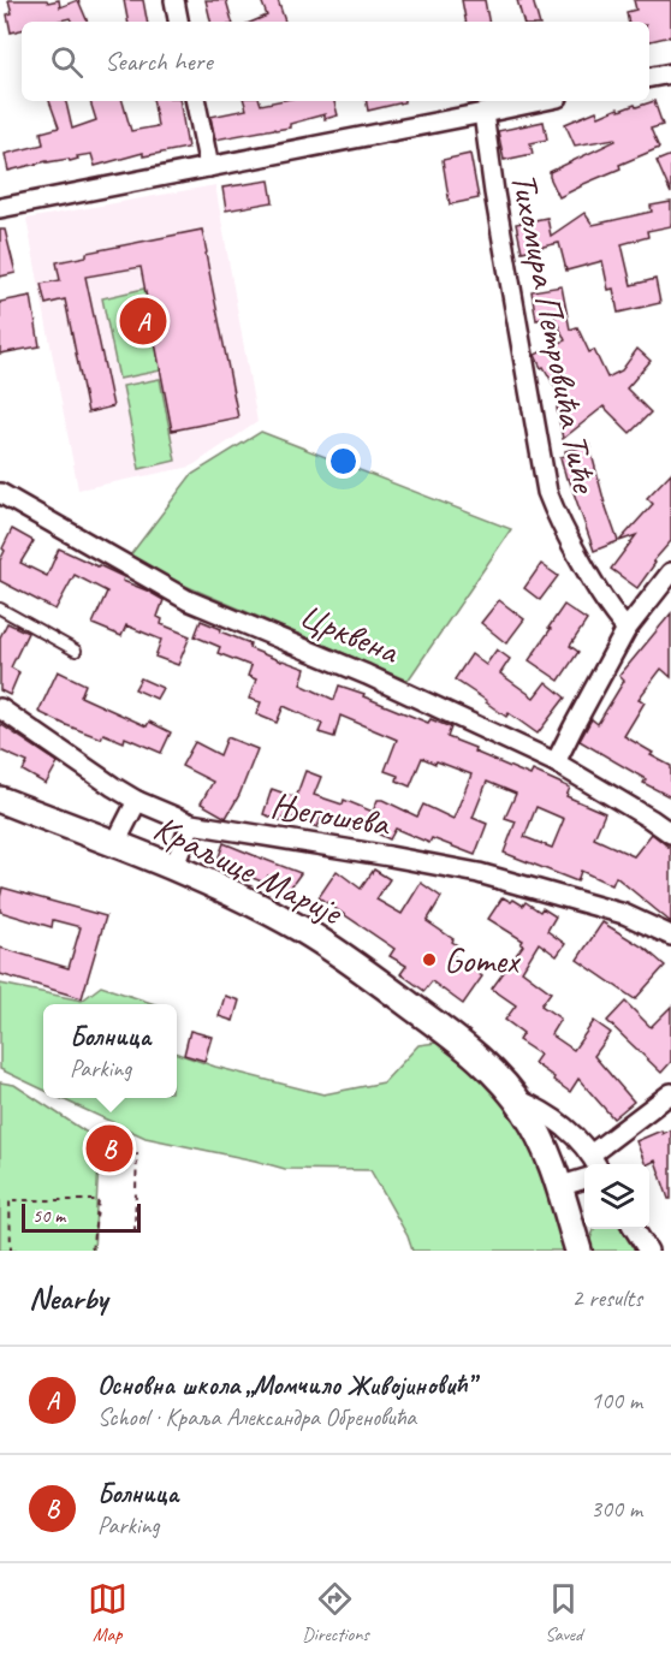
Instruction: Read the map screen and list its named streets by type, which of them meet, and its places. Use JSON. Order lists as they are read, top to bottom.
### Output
{
  "streets": {
    "street": [
      "Тихомира Петровића Тиће",
      "Црквена",
      "Његошева",
      "Краљице Марије"
    ]
  },
  "places": ["Gomex"],
  "scale_bar": "50 m",
  "page": {
    "search": "Search here",
    "pins": ["A", "B"],
    "popup": ["Болница", "Parking"],
    "scale": "50 m",
    "heading": ["Nearby", "2 results"],
    "list": [
      {
        "mark": "A",
        "name": "Основна школа „Момчило Живојиновић”",
        "note": "School · Краља Александра Обреновића",
        "value": "100 m"
      },
      {
        "mark": "B",
        "name": "Болница",
        "note": "Parking",
        "value": "300 m"
      }
    ],
    "nav": ["Map", "Directions", "Saved"]
  }
}
